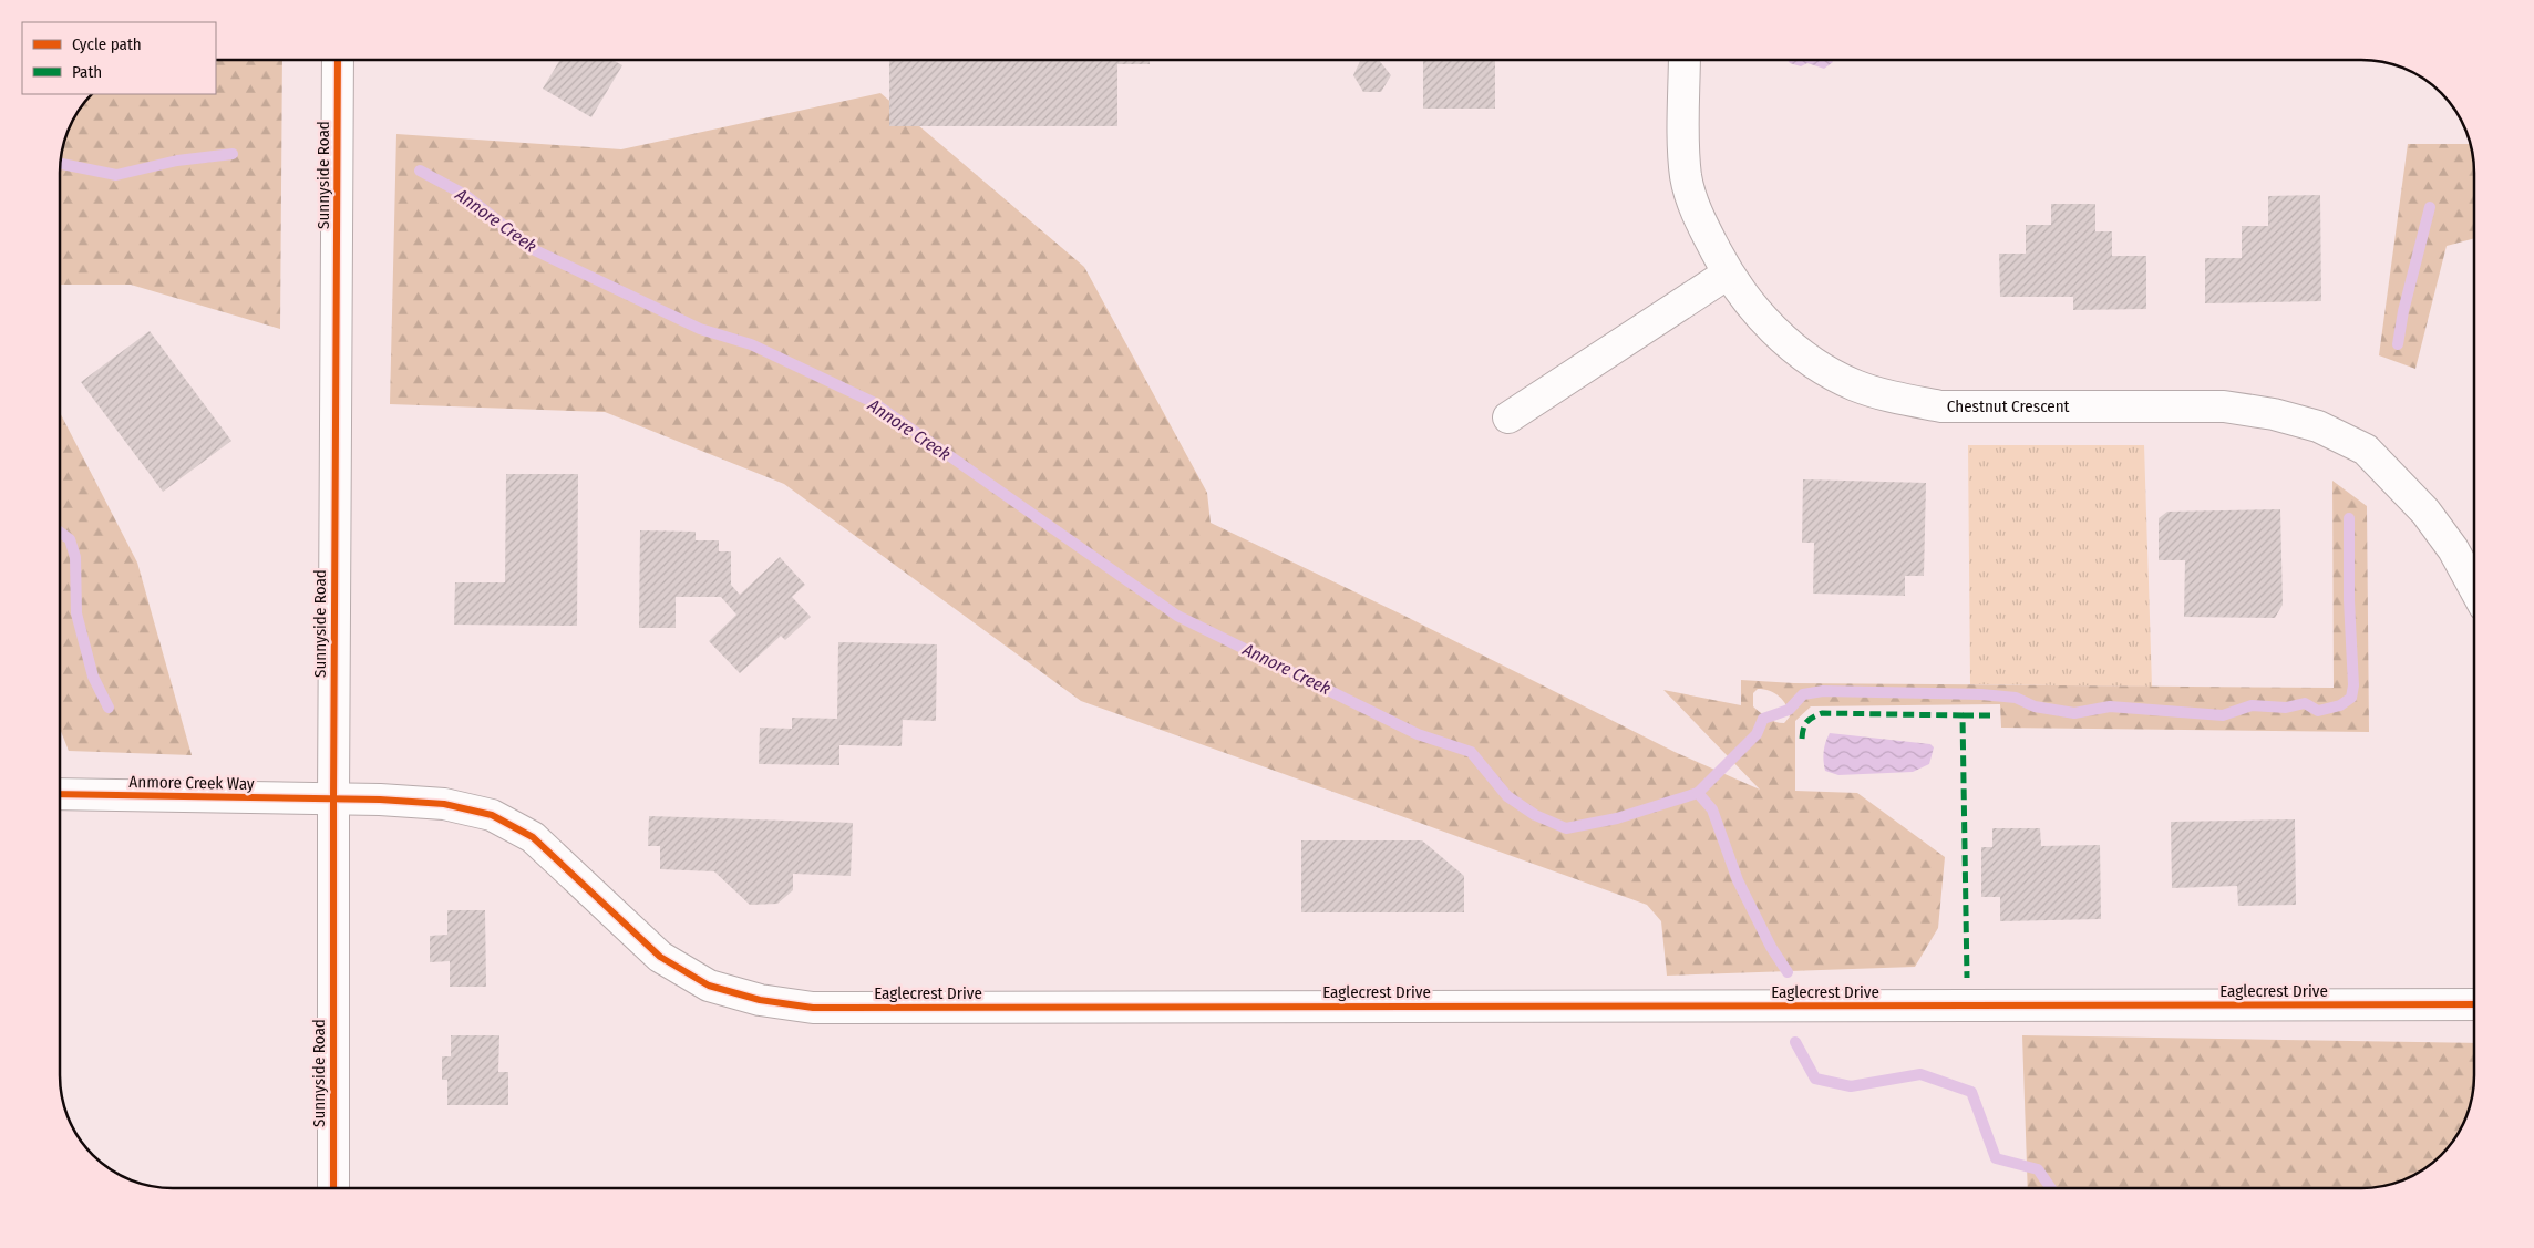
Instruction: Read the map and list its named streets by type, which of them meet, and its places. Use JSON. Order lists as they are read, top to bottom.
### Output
{
  "streets": {
    "street": [
      "Sunnyside Road",
      "Chestnut Crescent",
      "Anmore Creek Way",
      "Eaglecrest Drive"
    ]
  },
  "crossings": [
    ["Sunnyside Road", "Anmore Creek Way"],
    ["Sunnyside Road", "Eaglecrest Drive"],
    ["Anmore Creek Way", "Eaglecrest Drive"]
  ],
  "water": ["Annore Creek"],
  "legend": ["Cycle path", "Path"]
}
